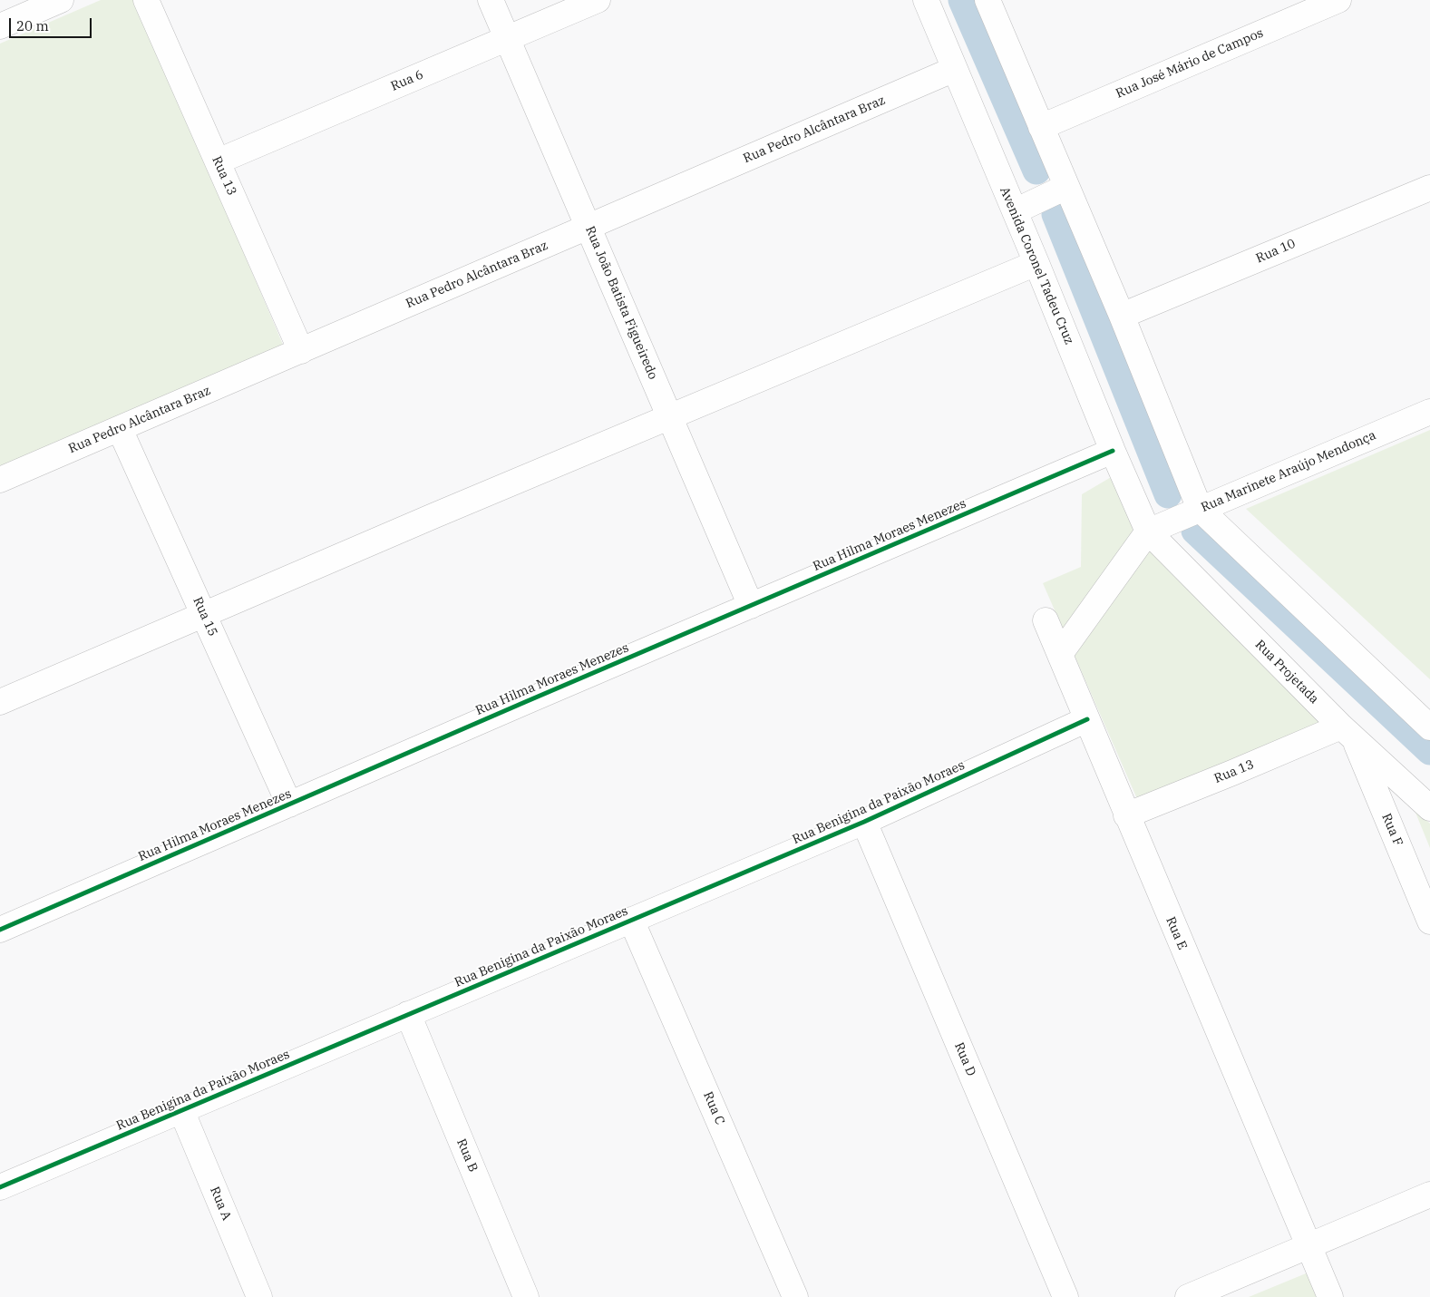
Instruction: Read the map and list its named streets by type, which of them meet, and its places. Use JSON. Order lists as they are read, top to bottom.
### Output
{
  "streets": {
    "street": [
      "Rua José Mário de Campos",
      "Rua 6",
      "Rua Pedro Alcântara Braz",
      "Rua 13",
      "Rua 10",
      "Avenida Coronel Tadeu Cruz",
      "Rua João Batista Figueiredo",
      "Rua Marinete Araújo Mendonça",
      "Rua Hilma Moraes Menezes",
      "Rua 15",
      "Rua Projetada",
      "Rua Benigina da Paixão Moraes",
      "Rua F",
      "Rua E",
      "Rua D",
      "Rua C",
      "Rua B",
      "Rua A"
    ]
  },
  "crossings": [
    ["Rua 6", "Rua 13"],
    ["Rua 6", "Rua João Batista Figueiredo"],
    ["Rua Pedro Alcântara Braz", "Rua 13"],
    ["Rua Pedro Alcântara Braz", "Avenida Coronel Tadeu Cruz"],
    ["Rua Pedro Alcântara Braz", "Rua João Batista Figueiredo"],
    ["Rua Pedro Alcântara Braz", "Rua 15"],
    ["Rua 13", "Rua Projetada"],
    ["Rua 13", "Rua F"],
    ["Rua 13", "Rua E"],
    ["Avenida Coronel Tadeu Cruz", "Rua Marinete Araújo Mendonça"],
    ["Avenida Coronel Tadeu Cruz", "Rua Hilma Moraes Menezes"],
    ["Avenida Coronel Tadeu Cruz", "Rua Projetada"],
    ["Rua João Batista Figueiredo", "Rua Hilma Moraes Menezes"],
    ["Rua Marinete Araújo Mendonça", "Rua Projetada"],
    ["Rua Hilma Moraes Menezes", "Rua 15"],
    ["Rua Projetada", "Rua F"],
    ["Rua Benigina da Paixão Moraes", "Rua E"],
    ["Rua Benigina da Paixão Moraes", "Rua D"],
    ["Rua Benigina da Paixão Moraes", "Rua C"],
    ["Rua Benigina da Paixão Moraes", "Rua B"],
    ["Rua Benigina da Paixão Moraes", "Rua A"]
  ],
  "scale_bar": "20 m"
}
